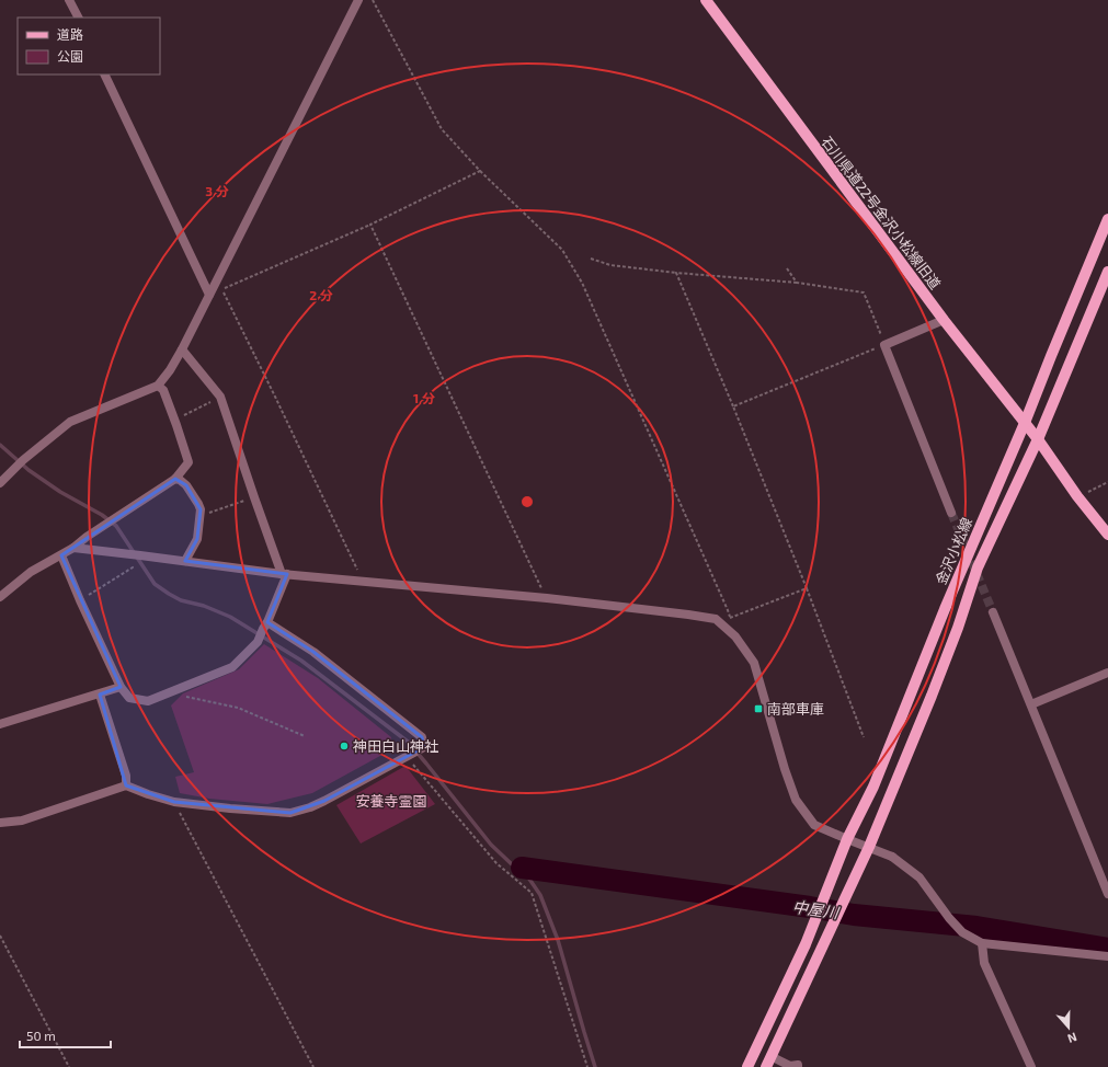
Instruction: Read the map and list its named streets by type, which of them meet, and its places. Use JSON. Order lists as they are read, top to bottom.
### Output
{
  "streets": {
    "main road": ["石川県道22号金沢小松線旧道", "金沢小松線"]
  },
  "crossings": [
    ["石川県道22号金沢小松線旧道", "金沢小松線"]
  ],
  "water": ["中屋川"],
  "parks": ["安養寺霊園"],
  "places": {
    "transit": ["南部車庫"],
    "other": ["神田白山神社"]
  },
  "legend": ["道路", "公園"],
  "scale_bar": "50 m",
  "north": "bottom",
  "rings": ["3 分", "2 分", "1 分"]
}
